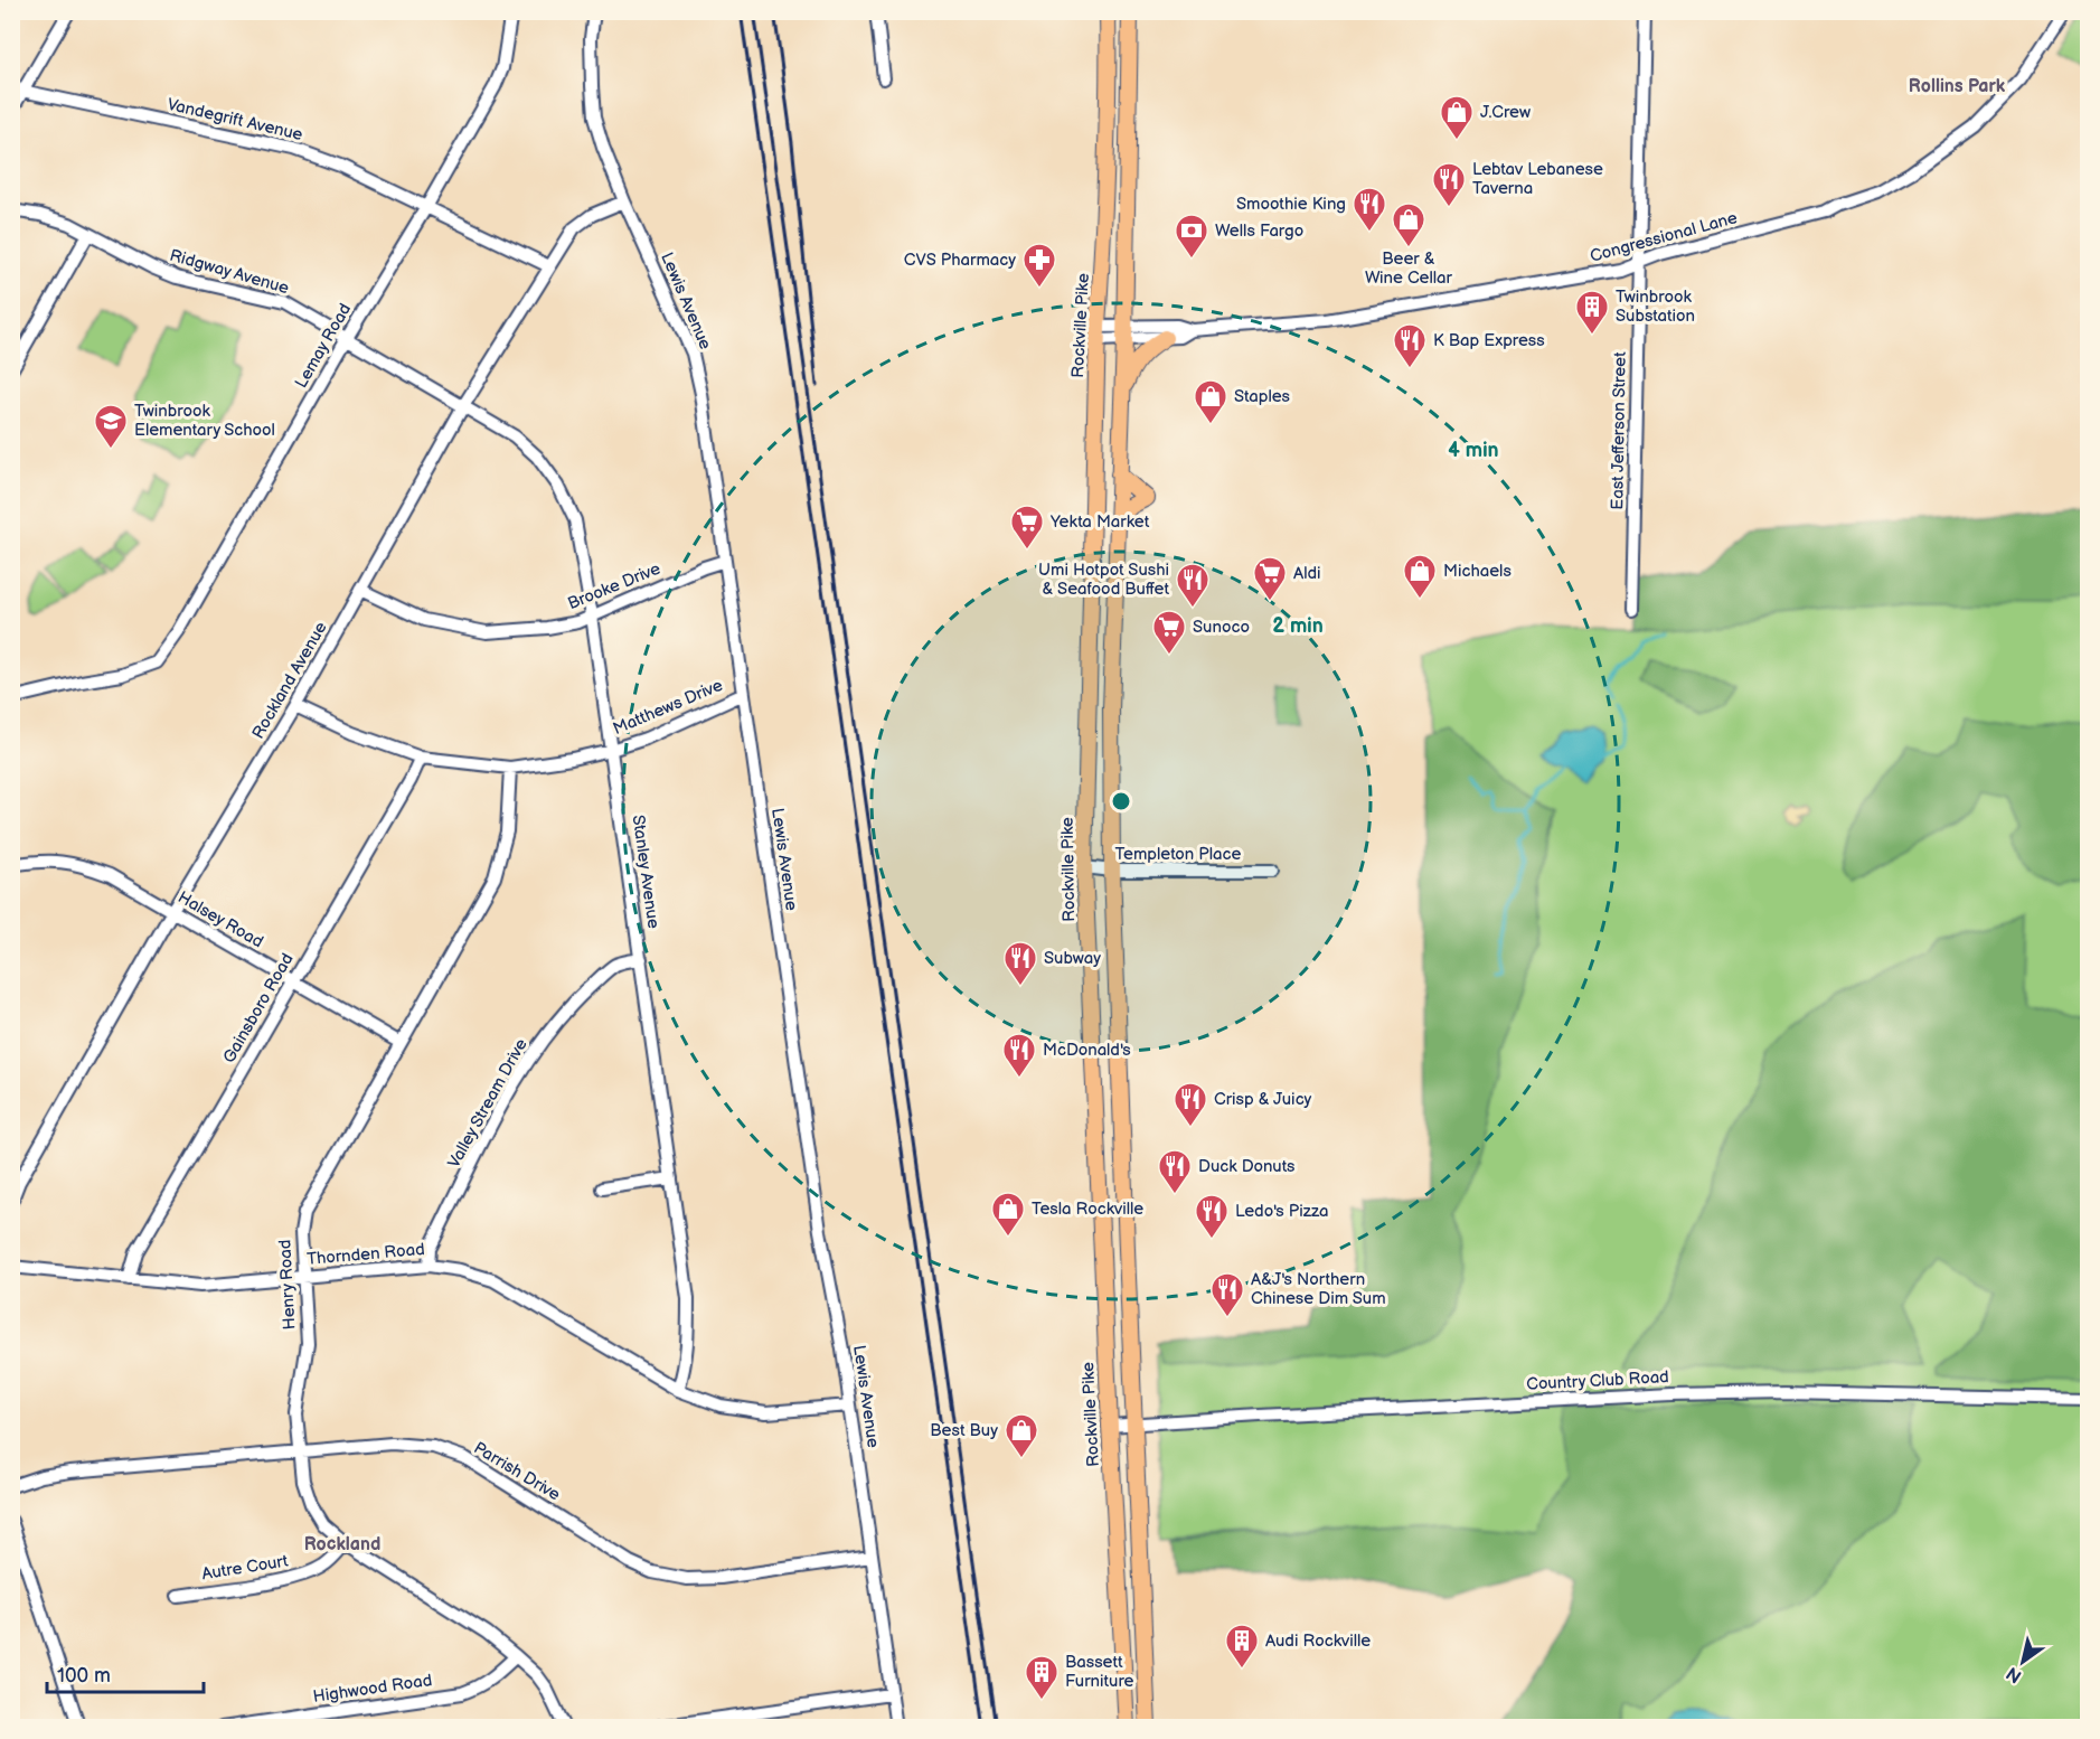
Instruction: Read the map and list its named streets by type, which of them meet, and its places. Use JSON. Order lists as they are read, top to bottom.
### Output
{
  "streets": {
    "main road": ["Rockville Pike"],
    "street": [
      "Vandegrift Avenue",
      "Congressional Lane",
      "Ridgway Avenue",
      "Lewis Avenue",
      "Lemay Road",
      "East Jefferson Street",
      "Brooke Drive",
      "Rockland Avenue",
      "Matthews Drive",
      "Templeton Place",
      "Stanley Avenue",
      "Halsey Road",
      "Gainsboro Road",
      "Valley Stream Drive",
      "Thornden Road",
      "Henry Road",
      "Country Club Road",
      "Parrish Drive",
      "Autre Court",
      "Highwood Road"
    ]
  },
  "crossings": [
    ["Vandegrift Avenue", "Lemay Road"],
    ["Vandegrift Avenue", "Rockland Avenue"],
    ["Congressional Lane", "Rockville Pike"],
    ["Congressional Lane", "East Jefferson Street"],
    ["Ridgway Avenue", "Lemay Road"],
    ["Ridgway Avenue", "Rockland Avenue"],
    ["Ridgway Avenue", "Stanley Avenue"],
    ["Lewis Avenue", "Brooke Drive"],
    ["Lewis Avenue", "Rockland Avenue"],
    ["Lewis Avenue", "Matthews Drive"],
    ["Lewis Avenue", "Thornden Road"],
    ["Lewis Avenue", "Parrish Drive"],
    ["Rockville Pike", "Templeton Place"],
    ["Rockville Pike", "Country Club Road"],
    ["Brooke Drive", "Rockland Avenue"],
    ["Brooke Drive", "Stanley Avenue"],
    ["Rockland Avenue", "Matthews Drive"],
    ["Rockland Avenue", "Stanley Avenue"],
    ["Rockland Avenue", "Halsey Road"],
    ["Matthews Drive", "Stanley Avenue"],
    ["Matthews Drive", "Gainsboro Road"],
    ["Matthews Drive", "Henry Road"],
    ["Stanley Avenue", "Valley Stream Drive"],
    ["Stanley Avenue", "Thornden Road"],
    ["Halsey Road", "Gainsboro Road"],
    ["Halsey Road", "Henry Road"],
    ["Gainsboro Road", "Thornden Road"],
    ["Valley Stream Drive", "Thornden Road"],
    ["Thornden Road", "Henry Road"],
    ["Henry Road", "Parrish Drive"],
    ["Henry Road", "Autre Court"],
    ["Henry Road", "Highwood Road"]
  ],
  "districts": ["Rollins Park", "Rockland"],
  "places": {
    "shop": [
      "J.Crew",
      "Beer & Wine Cellar",
      "Staples",
      "Michaels",
      "Tesla Rockville",
      "Best Buy"
    ],
    "restaurant": [
      "Lebtav Lebanese Taverna",
      "Smoothie King",
      "K Bap Express",
      "Umi Hotpot Sushi & Seafood Buffet",
      "Subway",
      "McDonald's",
      "Crisp & Juicy",
      "Duck Donuts",
      "Ledo's Pizza",
      "A&J's Northern Chinese Dim Sum"
    ],
    "bank": ["Wells Fargo"],
    "pharmacy": ["CVS Pharmacy"],
    "building": ["Twinbrook Substation", "Audi Rockville", "Bassett Furniture"],
    "school or university": ["Twinbrook Elementary School"],
    "supermarket": ["Yekta Market", "Aldi", "Sunoco"]
  },
  "scale_bar": "100 m",
  "north": "bottom left",
  "rings": ["4 min", "2 min"]
}
